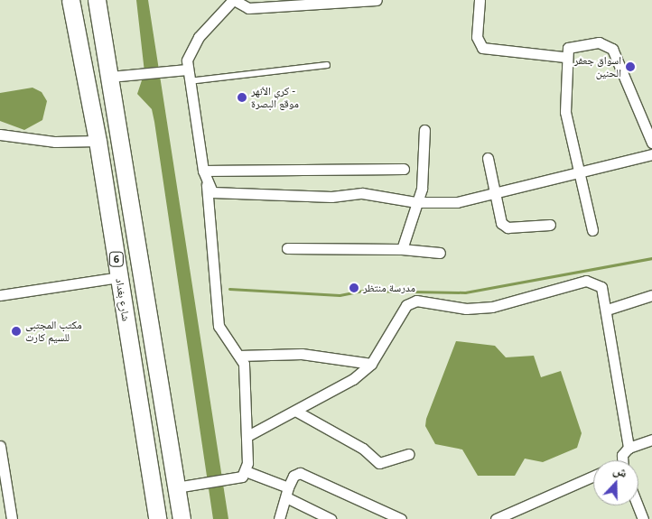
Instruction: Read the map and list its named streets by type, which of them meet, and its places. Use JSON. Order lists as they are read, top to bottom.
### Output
{
  "streets": {
    "highway": ["6", "شارع بغداد"]
  },
  "places": [
    "اسواق جعفر الحنين",
    "كري الأنهر - موقع البصرة",
    "مدرسة منتظر",
    "مكتب المجتبى للسيم كارت"
  ],
  "north": "top"
}
